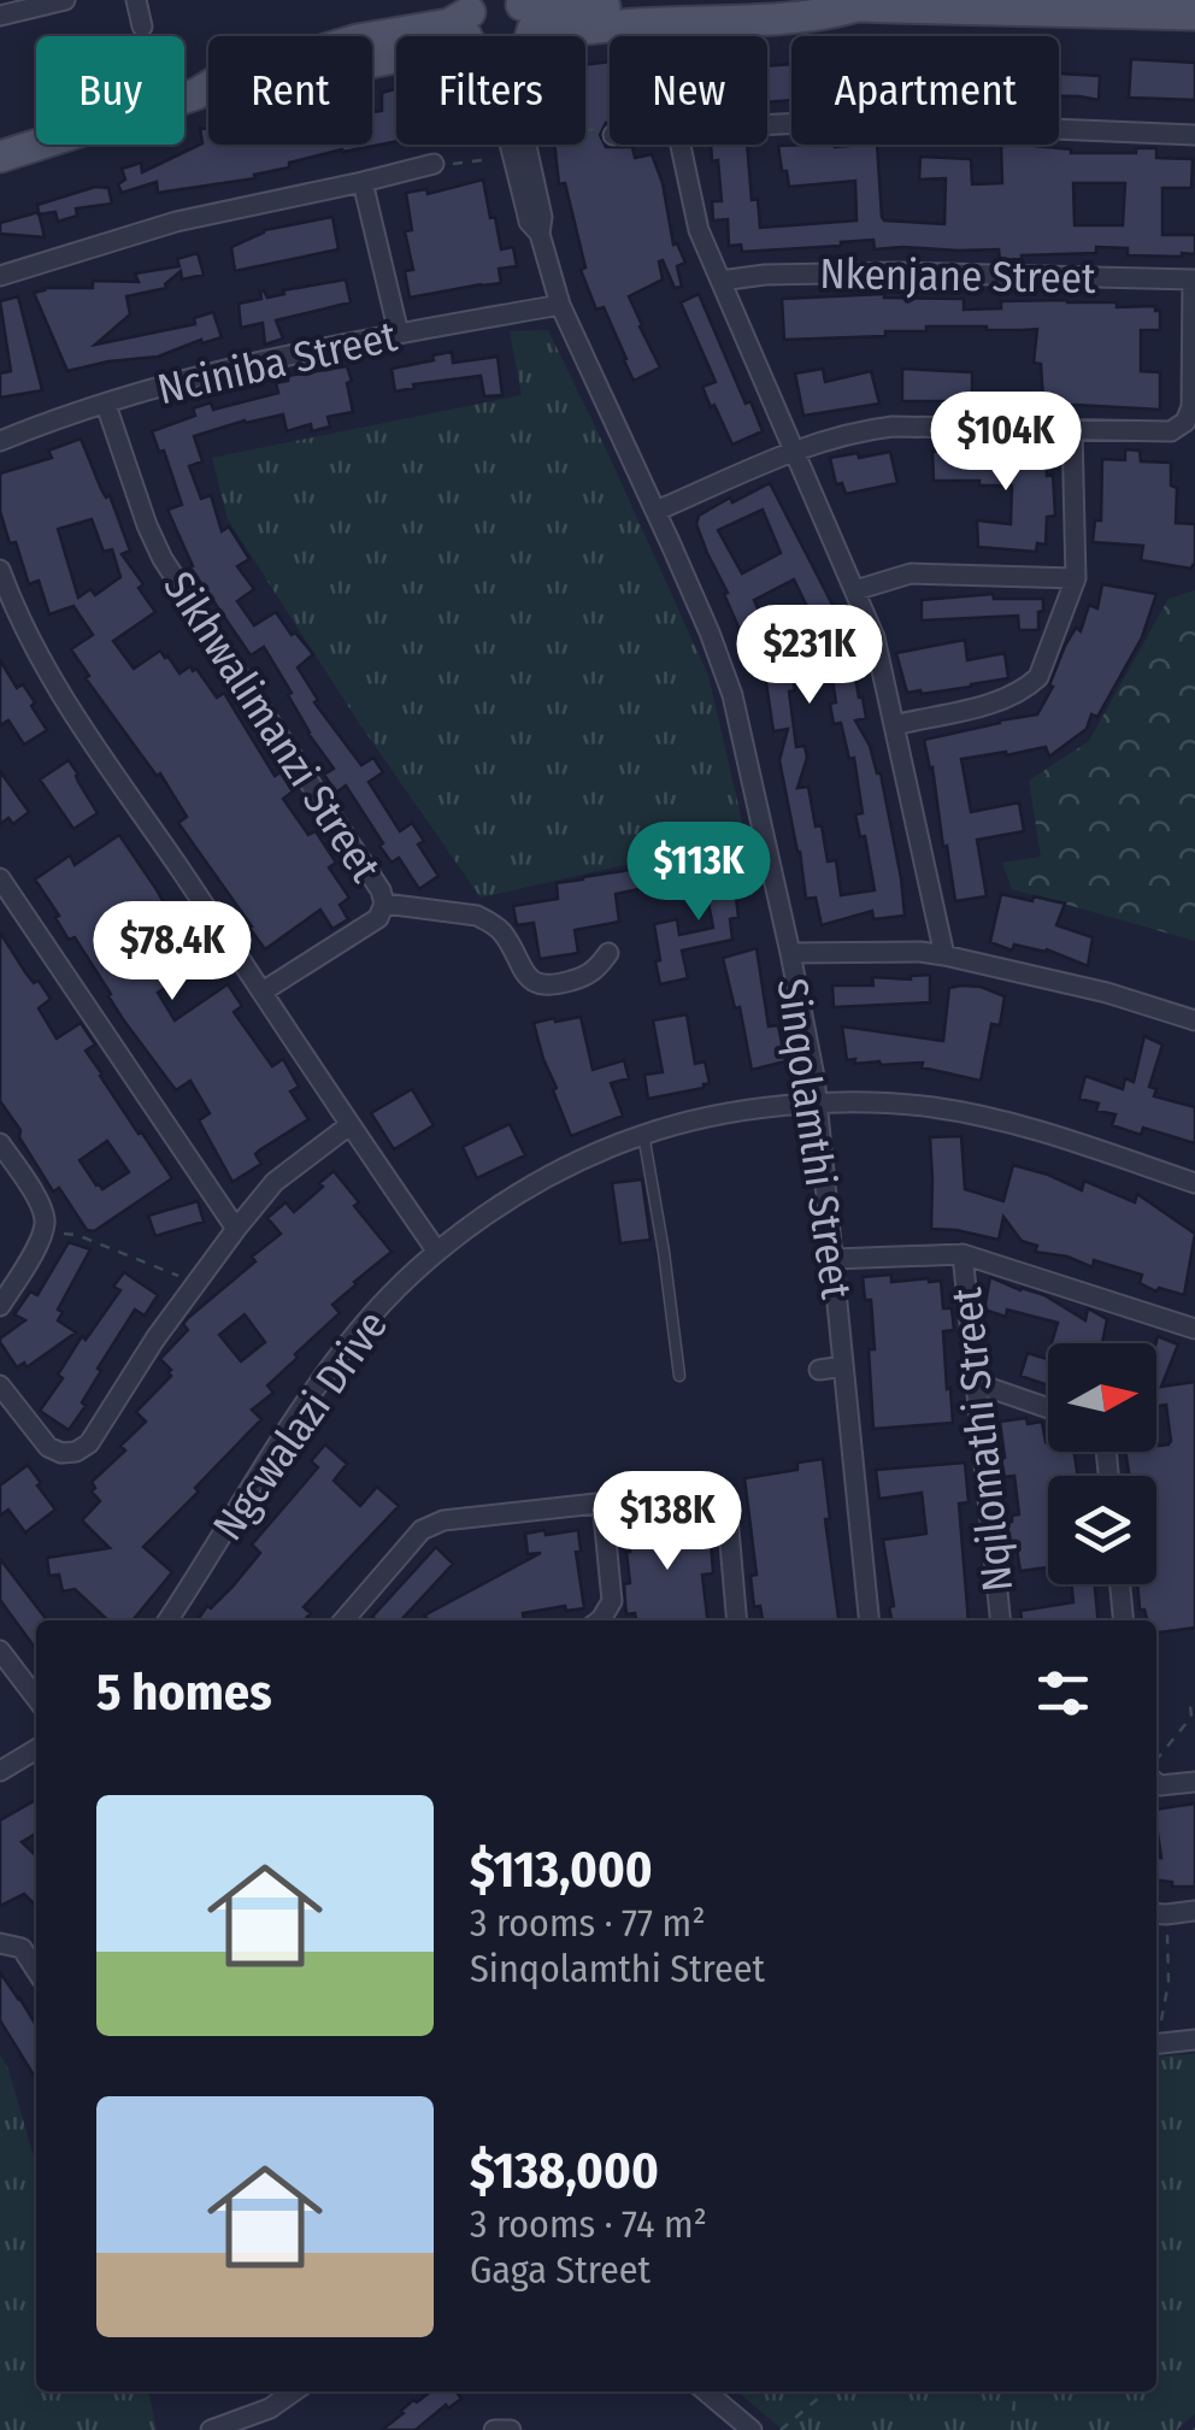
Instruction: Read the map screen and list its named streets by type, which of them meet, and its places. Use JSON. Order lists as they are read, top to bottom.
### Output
{
  "streets": {
    "street": [
      "Nkenjane Street",
      "Nciniba Street",
      "Sikhwalimanzi Street",
      "Sinqolamthi Street",
      "Ngcwalazi Drive",
      "Nqilomathi Street"
    ]
  },
  "crossings": [
    ["Nciniba Street", "Sikhwalimanzi Street"],
    ["Nciniba Street", "Sinqolamthi Street"],
    ["Sinqolamthi Street", "Ngcwalazi Drive"]
  ],
  "north": "right",
  "page": {
    "chip": [
      "Buy",
      "Rent",
      "Filters",
      "New",
      "Apartment"
    ],
    "price": [
      "$104K",
      "$231K",
      "$113K",
      "$78.4K",
      "$138K"
    ],
    "heading": "5 homes",
    "list": [
      {
        "name": "$113,000",
        "note": "3 rooms · 77 m² · Sinqolamthi Street"
      },
      {
        "name": "$138,000",
        "note": "3 rooms · 74 m² · Gaga Street"
      }
    ]
  }
}
